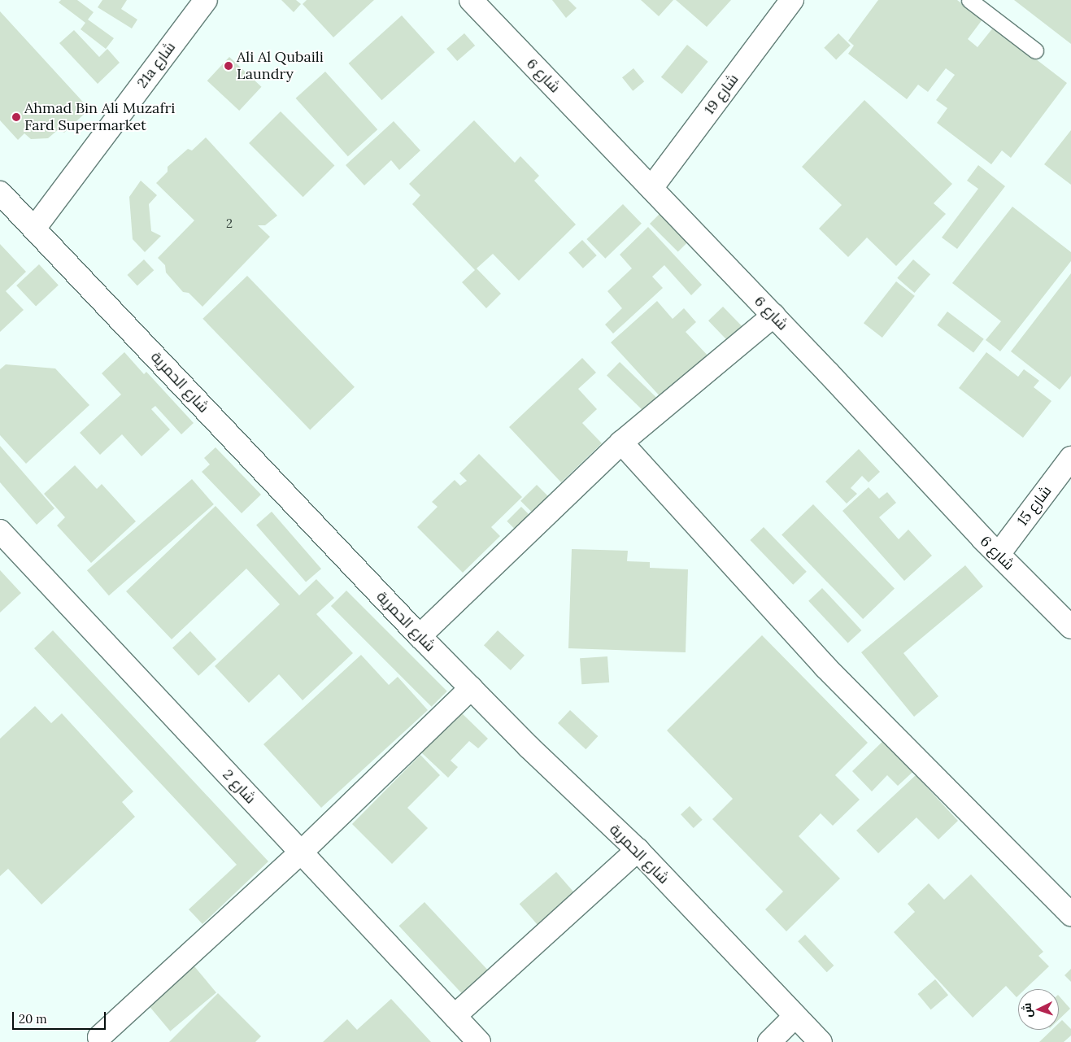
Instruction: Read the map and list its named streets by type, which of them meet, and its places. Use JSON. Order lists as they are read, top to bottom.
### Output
{
  "streets": {
    "street": [
      "21a شارع",
      "شارع 6",
      "شارع 19",
      "شارع الحمرية",
      "شارع 15",
      "شارع 2"
    ]
  },
  "crossings": [
    ["21a شارع", "شارع الحمرية"],
    ["شارع 6", "شارع 19"],
    ["شارع 6", "شارع 15"]
  ],
  "places": ["Ali Al Qubaili Laundry", "Ahmad Bin Ali Muzafri Fard Supermarket"],
  "house_numbers": ["2"],
  "scale_bar": "20 m",
  "north": "left"
}
